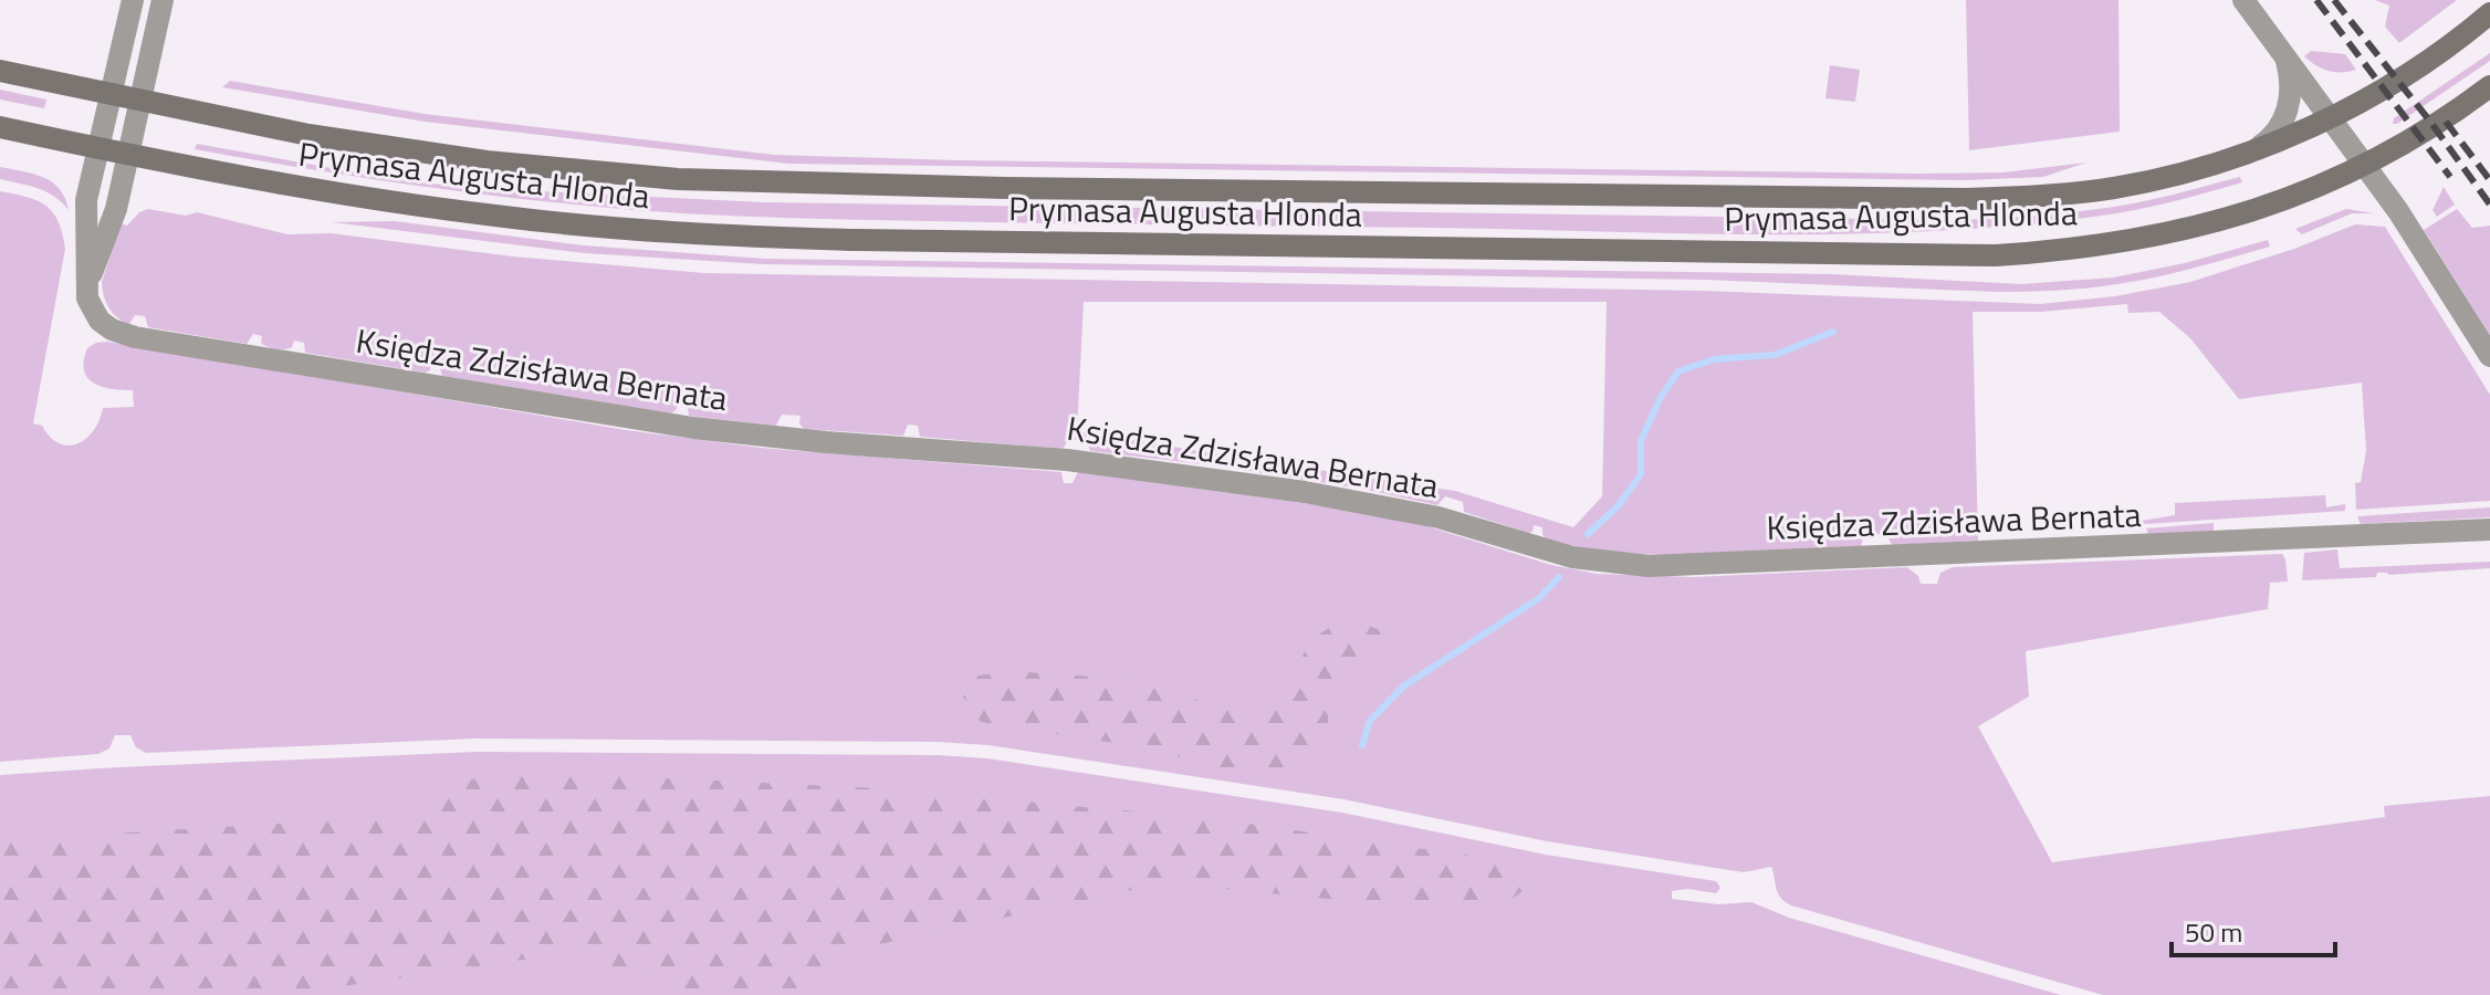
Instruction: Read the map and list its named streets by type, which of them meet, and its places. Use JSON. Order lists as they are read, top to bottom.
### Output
{
  "streets": {
    "main road": ["Prymasa Augusta Hlonda"],
    "street": ["Księdza Zdzisława Bernata"]
  },
  "scale_bar": "50 m"
}
